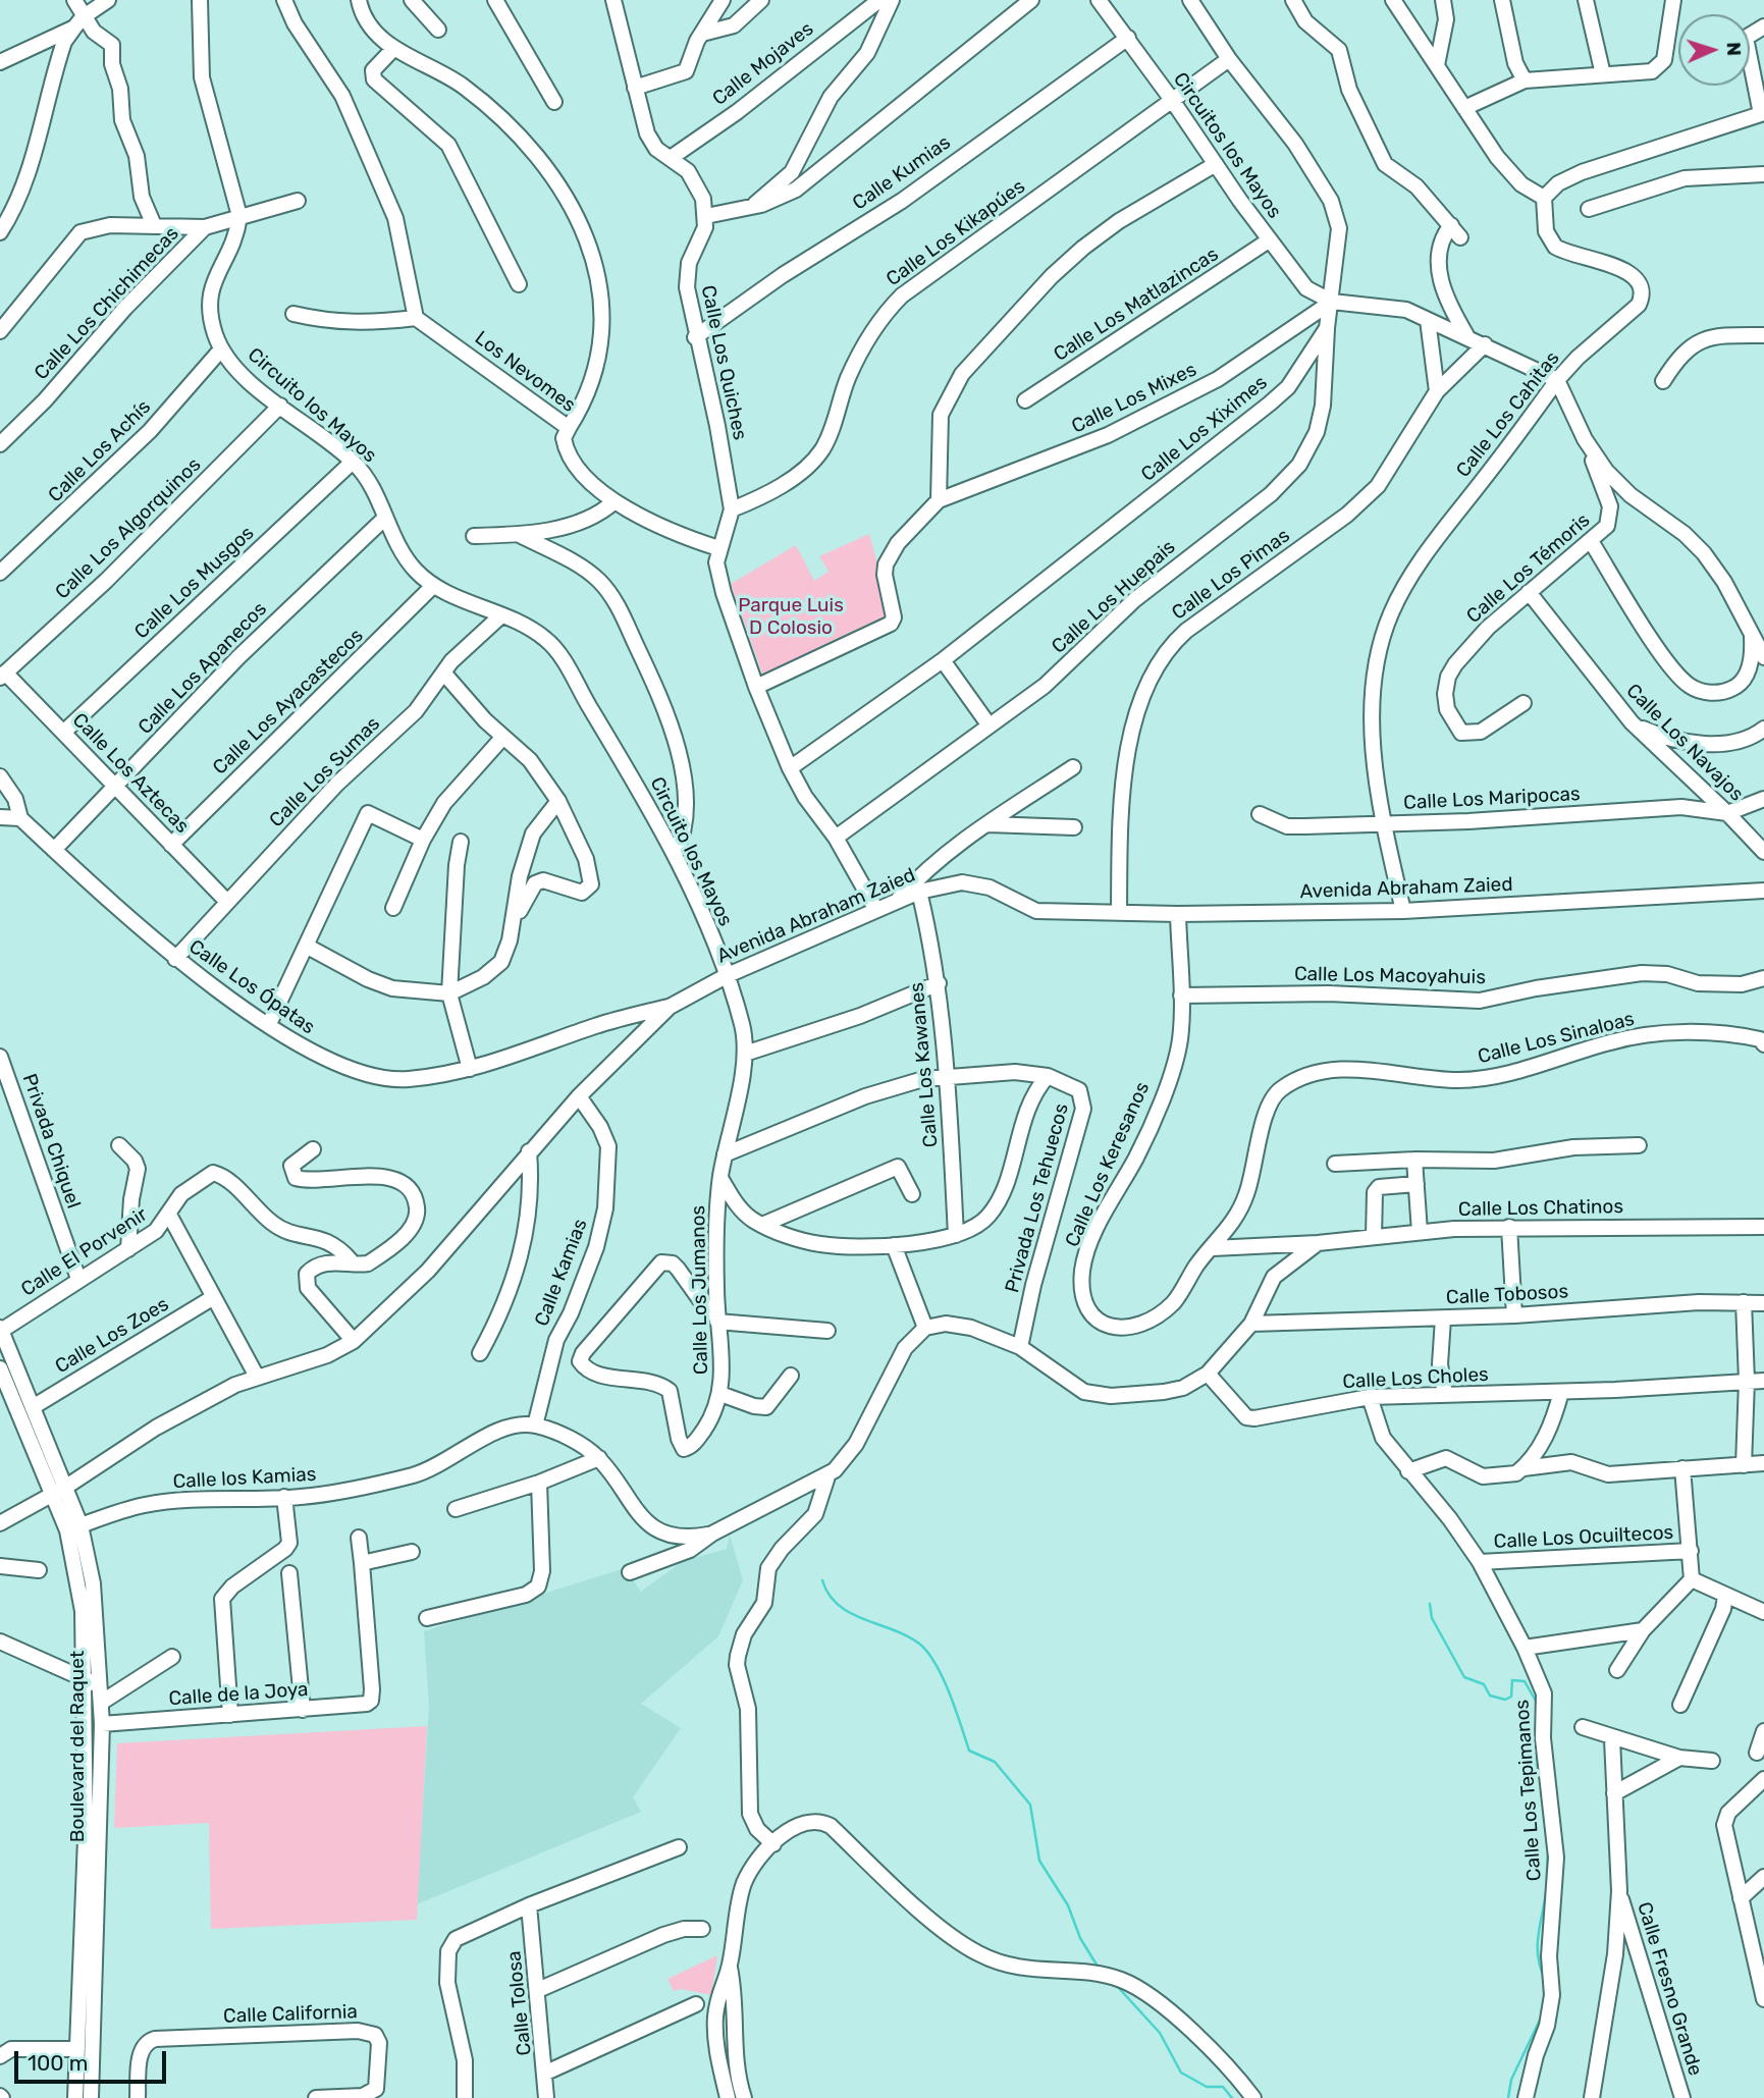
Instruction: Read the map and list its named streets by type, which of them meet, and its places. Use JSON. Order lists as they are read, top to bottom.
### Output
{
  "streets": {
    "street": [
      "Calle Mojaves",
      "Circuitos los Mayos",
      "Calle Kumias",
      "Calle Los Kikapúes",
      "Calle Los Chichimecas",
      "Calle Los Matlazincas",
      "Calle Los Quiches",
      "Los Nevomes",
      "Calle Los Mixes",
      "Circuito los Mayos",
      "Calle Los Cahitas",
      "Calle Los Xiximes",
      "Calle Los Achís",
      "Calle Los Algorquinos",
      "Calle Los Témoris",
      "Calle Los Pimas",
      "Calle Los Musgos",
      "Calle Los Huepais",
      "Calle Los Apanecos",
      "Calle Los Ayacastecos",
      "Calle Los Navajos",
      "Calle Los Sumas",
      "Calle Los Aztecas",
      "Calle Los Maripocas",
      "Avenida Abraham Zaied",
      "Calle Los Macoyahuis",
      "Calle Los Ópatas",
      "Calle Los Sinaloas",
      "Calle Los Kawanes",
      "Privada Chiquel",
      "Calle Los Keresanos",
      "Privada Los Tehuecos",
      "Calle Los Chatinos",
      "Calle El Porvenir",
      "Calle Kamias",
      "Calle Los Jumanos",
      "Calle Tobosos",
      "Calle Los Zoes",
      "Calle Los Choles",
      "Calle los Kamias",
      "Calle Los Ocuiltecos",
      "Calle de la Joya",
      "Boulevard del Raquet",
      "Calle Los Tepimanos",
      "Calle Fresno Grande",
      "Calle Tolosa",
      "Calle California"
    ]
  },
  "crossings": [
    ["Circuitos los Mayos", "Calle Kumias"],
    ["Circuitos los Mayos", "Calle Los Kikapúes"],
    ["Circuitos los Mayos", "Calle Los Matlazincas"],
    ["Circuitos los Mayos", "Calle Los Mixes"],
    ["Circuitos los Mayos", "Calle Los Xiximes"],
    ["Calle Kumias", "Calle Los Quiches"],
    ["Calle Los Kikapúes", "Calle Los Quiches"],
    ["Calle Los Kikapúes", "Calle Los Xiximes"],
    ["Calle Los Chichimecas", "Circuito los Mayos"],
    ["Calle Los Quiches", "Los Nevomes"],
    ["Calle Los Mixes", "Calle Los Xiximes"],
    ["Circuito los Mayos", "Calle Los Achís"],
    ["Circuito los Mayos", "Calle Los Algorquinos"],
    ["Circuito los Mayos", "Calle Los Musgos"],
    ["Circuito los Mayos", "Calle Los Apanecos"],
    ["Circuito los Mayos", "Calle Los Ayacastecos"],
    ["Circuito los Mayos", "Calle Los Sumas"],
    ["Circuito los Mayos", "Avenida Abraham Zaied"],
    ["Circuito los Mayos", "Calle Los Jumanos"],
    ["Calle Los Cahitas", "Calle Los Maripocas"],
    ["Calle Los Cahitas", "Avenida Abraham Zaied"],
    ["Calle Los Xiximes", "Calle Los Huepais"],
    ["Calle Los Algorquinos", "Calle Los Aztecas"],
    ["Calle Los Témoris", "Calle Los Navajos"],
    ["Calle Los Pimas", "Avenida Abraham Zaied"],
    ["Calle Los Musgos", "Calle Los Aztecas"],
    ["Calle Los Apanecos", "Calle Los Aztecas"],
    ["Calle Los Apanecos", "Calle Los Ópatas"],
    ["Calle Los Ayacastecos", "Calle Los Aztecas"],
    ["Calle Los Navajos", "Calle Los Maripocas"],
    ["Calle Los Sumas", "Calle Los Aztecas"],
    ["Calle Los Sumas", "Calle Los Ópatas"],
    ["Avenida Abraham Zaied", "Calle Los Ópatas"],
    ["Avenida Abraham Zaied", "Calle Los Kawanes"],
    ["Avenida Abraham Zaied", "Calle Los Keresanos"],
    ["Avenida Abraham Zaied", "Calle Kamias"],
    ["Avenida Abraham Zaied", "Calle Los Jumanos"],
    ["Avenida Abraham Zaied", "Boulevard del Raquet"],
    ["Calle Los Macoyahuis", "Calle Los Keresanos"],
    ["Calle Los Sinaloas", "Calle Los Keresanos"],
    ["Calle Los Sinaloas", "Calle Los Chatinos"],
    ["Calle Los Kawanes", "Privada Los Tehuecos"],
    ["Privada Chiquel", "Calle El Porvenir"],
    ["Privada Los Tehuecos", "Calle Los Jumanos"],
    ["Calle El Porvenir", "Boulevard del Raquet"],
    ["Calle Kamias", "Calle los Kamias"],
    ["Calle Los Zoes", "Boulevard del Raquet"],
    ["Calle Los Choles", "Calle Los Tepimanos"],
    ["Calle los Kamias", "Boulevard del Raquet"],
    ["Calle Los Ocuiltecos", "Calle Los Tepimanos"],
    ["Calle de la Joya", "Boulevard del Raquet"]
  ],
  "parks": ["Parque Luis D Colosio"],
  "scale_bar": "100 m",
  "north": "right"
}
